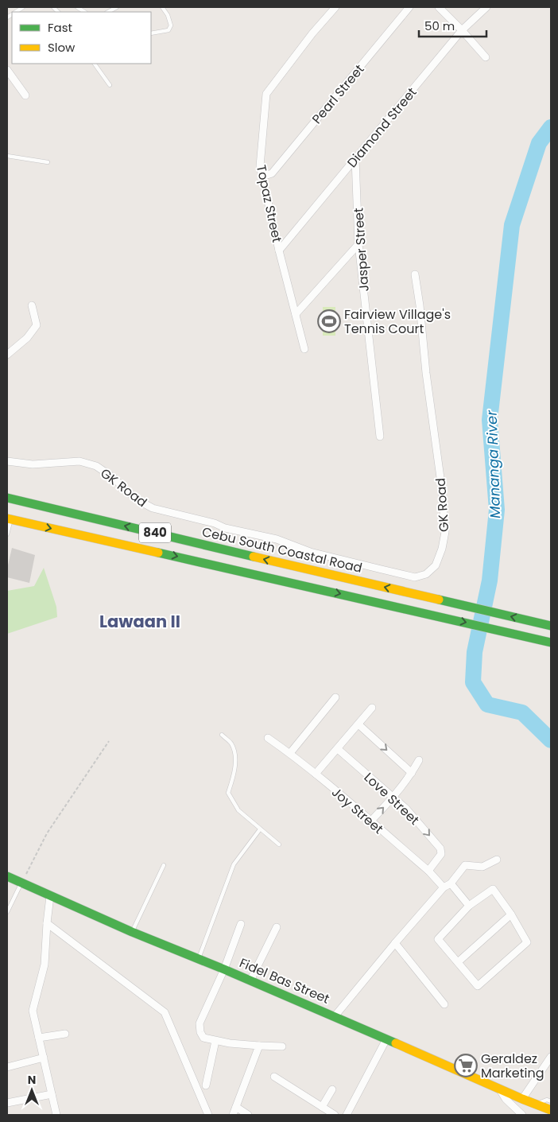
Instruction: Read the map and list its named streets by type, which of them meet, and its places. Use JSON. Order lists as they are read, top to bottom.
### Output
{
  "streets": {
    "main road": ["840", "Cebu South Coastal Road", "Fidel Bas Street"],
    "street": [
      "Pearl Street",
      "Diamond Street",
      "Topaz Street",
      "Jasper Street",
      "GK Road",
      "Love Street",
      "Joy Street"
    ]
  },
  "crossings": [
    ["Pearl Street", "Topaz Street"],
    ["Diamond Street", "Topaz Street"],
    ["Diamond Street", "Jasper Street"],
    ["Love Street", "Joy Street"]
  ],
  "one_way": ["Love Street"],
  "districts": ["Lawaan II"],
  "water": ["Mananga River"],
  "places": {
    "sports": ["Fairview Village's Tennis Court"],
    "supermarket": ["Geraldez Marketing"]
  },
  "legend": ["Fast", "Slow"],
  "scale_bar": "50 m",
  "north": "top"
}
